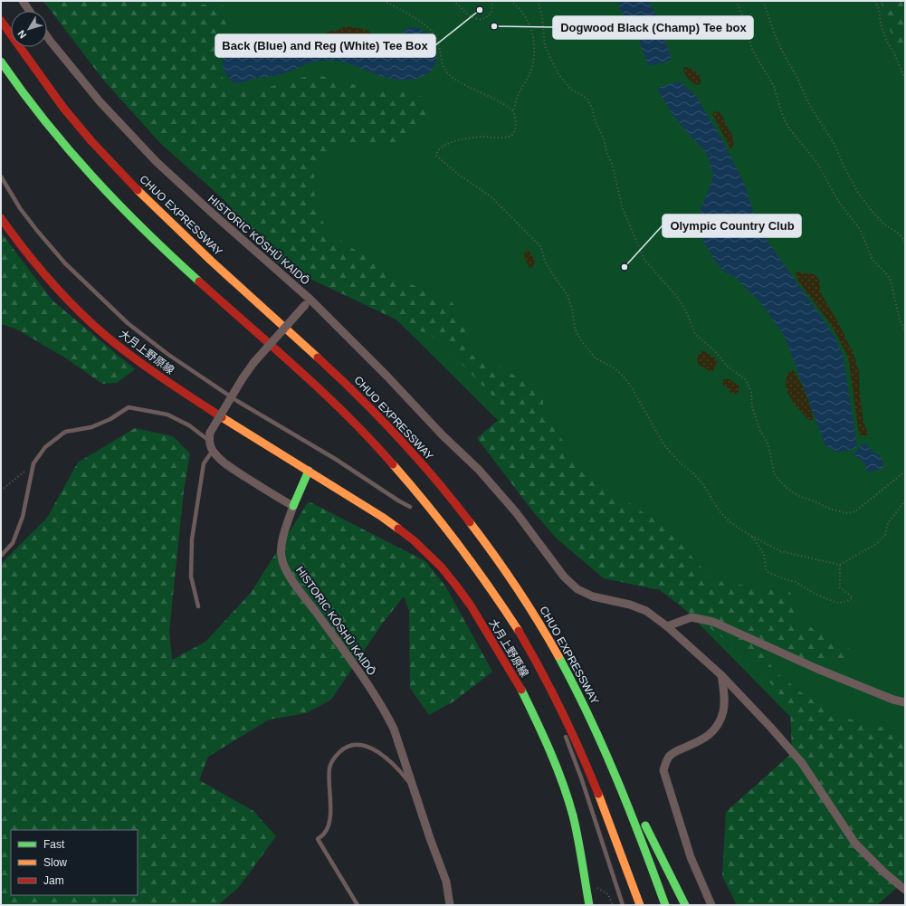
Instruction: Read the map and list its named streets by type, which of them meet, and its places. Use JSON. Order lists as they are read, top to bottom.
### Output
{
  "streets": {
    "main road": ["CHUO EXPRESSWAY", "大月上野原線"],
    "street": ["HISTORIC KŌSHŪ KAIDŌ"]
  },
  "places": ["Back (Blue) and Reg (White) Tee Box", "Dogwood Black (Champ) Tee box", "Olympic Country Club"],
  "legend": ["Fast", "Slow", "Jam"],
  "north": "bottom left"
}
